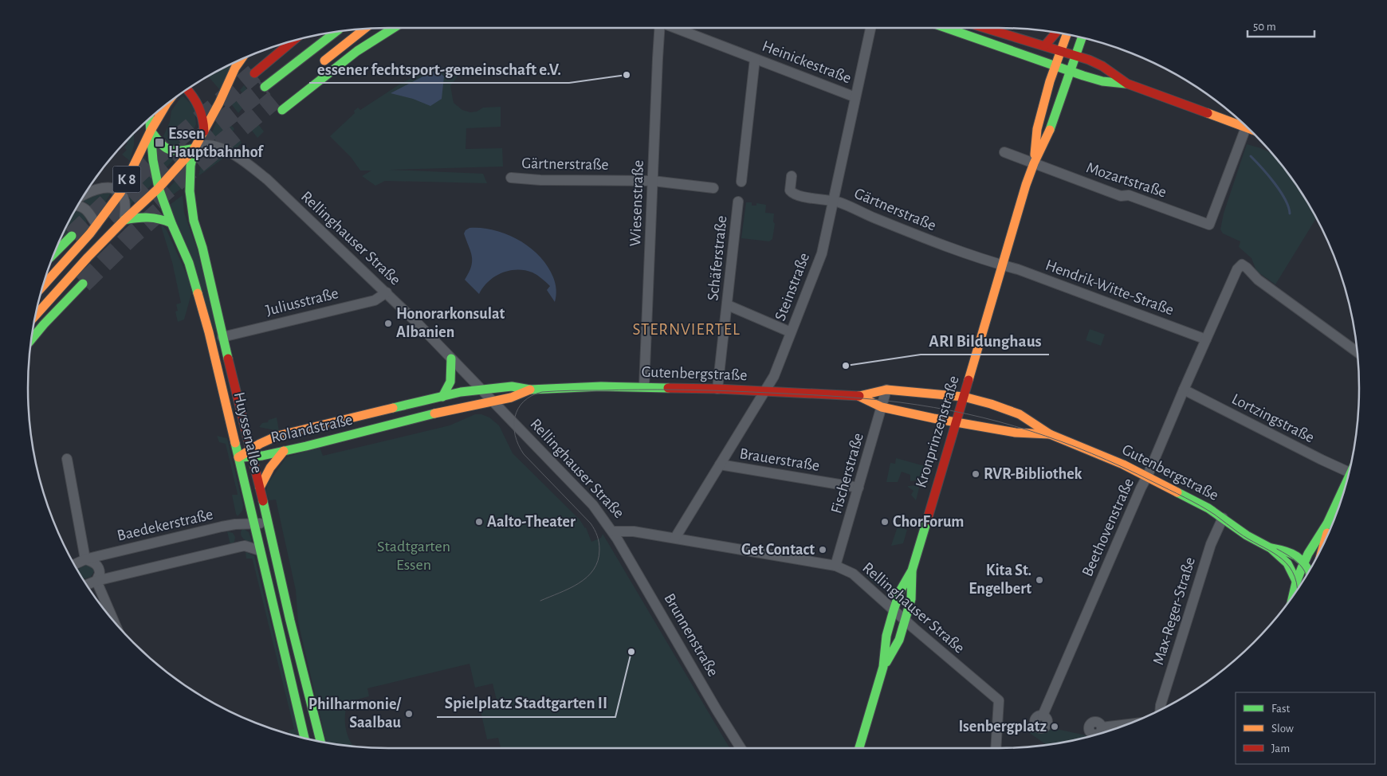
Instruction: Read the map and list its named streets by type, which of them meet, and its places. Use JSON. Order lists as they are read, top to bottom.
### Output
{
  "streets": {
    "main road": [
      "K 8",
      "Gutenbergstraße",
      "Rolandstraße",
      "Kronprinzenstraße",
      "Huyssenallee"
    ],
    "street": [
      "Heinickestraße",
      "Gärtnerstraße",
      "Mozartstraße",
      "Wiesenstraße",
      "Rellinghauser Straße",
      "Schäferstraße",
      "Steinstraße",
      "Hendrik-Witte-Straße",
      "Juliusstraße",
      "Lortzingstraße",
      "Brauerstraße",
      "Fischerstraße",
      "Baedekerstraße",
      "Beethovenstraße",
      "Max-Reger-Straße",
      "Brunnenstraße"
    ]
  },
  "crossings": [
    ["Heinickestraße", "Steinstraße"],
    ["Gärtnerstraße", "Wiesenstraße"],
    ["Gärtnerstraße", "Steinstraße"],
    ["Gärtnerstraße", "Hendrik-Witte-Straße"],
    ["Gärtnerstraße", "Kronprinzenstraße"],
    ["K 8", "Rellinghauser Straße"],
    ["K 8", "Huyssenallee"],
    ["Mozartstraße", "Kronprinzenstraße"],
    ["Wiesenstraße", "Gutenbergstraße"],
    ["Rellinghauser Straße", "Steinstraße"],
    ["Rellinghauser Straße", "Juliusstraße"],
    ["Rellinghauser Straße", "Rolandstraße"],
    ["Rellinghauser Straße", "Kronprinzenstraße"],
    ["Rellinghauser Straße", "Huyssenallee"],
    ["Rellinghauser Straße", "Fischerstraße"],
    ["Rellinghauser Straße", "Brunnenstraße"],
    ["Schäferstraße", "Gutenbergstraße"],
    ["Steinstraße", "Gutenbergstraße"],
    ["Steinstraße", "Brauerstraße"],
    ["Hendrik-Witte-Straße", "Kronprinzenstraße"],
    ["Hendrik-Witte-Straße", "Beethovenstraße"],
    ["Juliusstraße", "Huyssenallee"],
    ["Gutenbergstraße", "Rolandstraße"],
    ["Gutenbergstraße", "Kronprinzenstraße"],
    ["Gutenbergstraße", "Fischerstraße"],
    ["Gutenbergstraße", "Beethovenstraße"],
    ["Gutenbergstraße", "Max-Reger-Straße"],
    ["Lortzingstraße", "Beethovenstraße"],
    ["Rolandstraße", "Huyssenallee"],
    ["Huyssenallee", "Baedekerstraße"],
    ["Brauerstraße", "Fischerstraße"]
  ],
  "districts": ["STERNVIERTEL"],
  "parks": ["Stadtgarten Essen"],
  "places": {
    "other": [
      "essener fechtsport-gemeinschaft e.V.",
      "Honorarkonsulat Albanien",
      "ARI Bildunghaus",
      "RVR-Bibliothek",
      "Aalto-Theater",
      "ChorForum",
      "Get Contact",
      "Kita St. Engelbert",
      "Spielplatz Stadtgarten II",
      "Philharmonie/ Saalbau",
      "Isenbergplatz"
    ],
    "transit": ["Essen Hauptbahnhof"]
  },
  "legend": ["Fast", "Slow", "Jam"],
  "scale_bar": "50 m"
}
